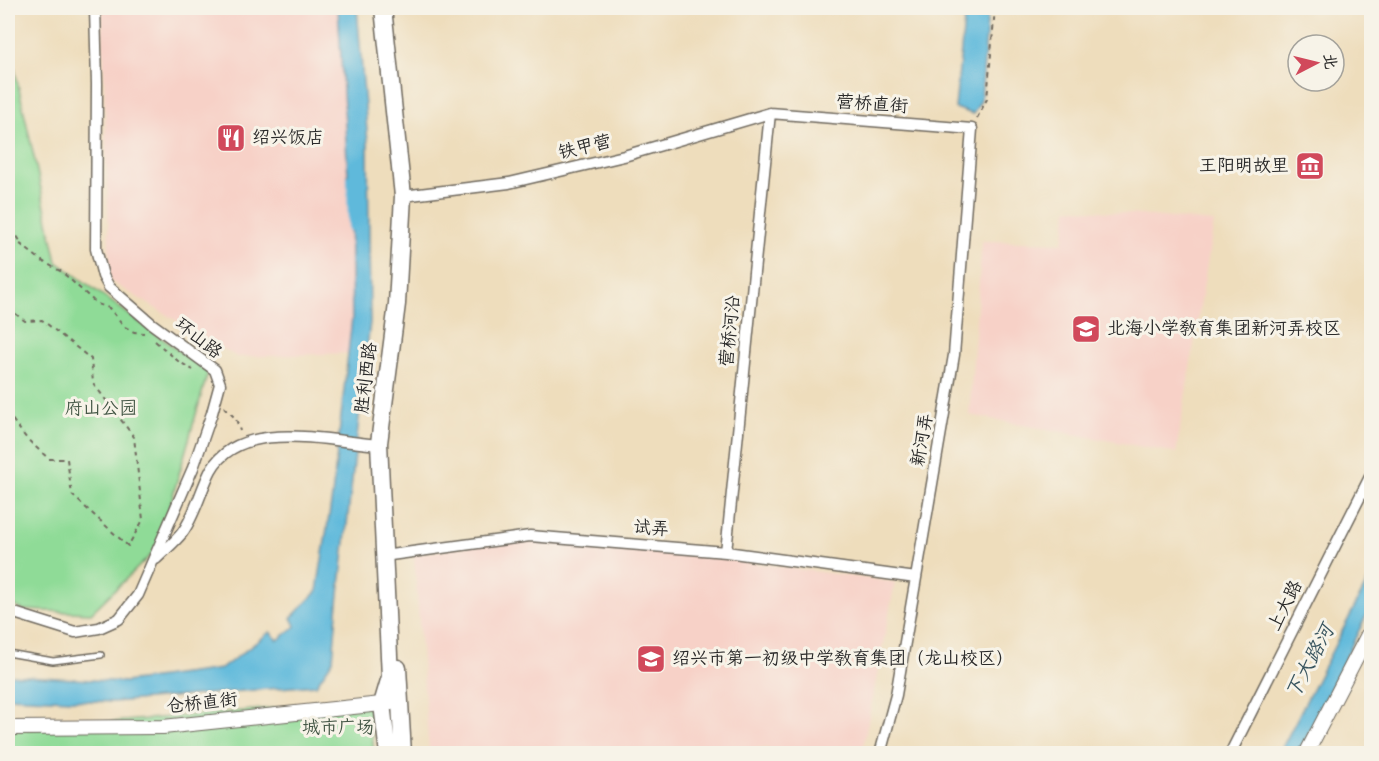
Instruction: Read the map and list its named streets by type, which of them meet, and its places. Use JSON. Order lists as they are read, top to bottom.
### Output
{
  "streets": {
    "main road": ["胜利西路"],
    "street": [
      "营桥直街",
      "铁甲营",
      "营桥河沿",
      "环山路",
      "新河弄",
      "试弄",
      "上大路",
      "仓桥直街"
    ]
  },
  "crossings": [
    ["营桥直街", "铁甲营"],
    ["营桥直街", "营桥河沿"],
    ["营桥直街", "新河弄"],
    ["铁甲营", "营桥河沿"],
    ["铁甲营", "胜利西路"],
    ["营桥河沿", "试弄"],
    ["胜利西路", "试弄"],
    ["胜利西路", "仓桥直街"],
    ["新河弄", "试弄"]
  ],
  "water": ["下大路河"],
  "parks": ["府山公园", "城市广场"],
  "places": {
    "restaurant": ["绍兴饭店"],
    "museum": ["王阳明故里"],
    "school or university": ["北海小学教育集团新河弄校区", "绍兴市第一初级中学教育集团（龙山校区）"]
  },
  "north": "right"
}
